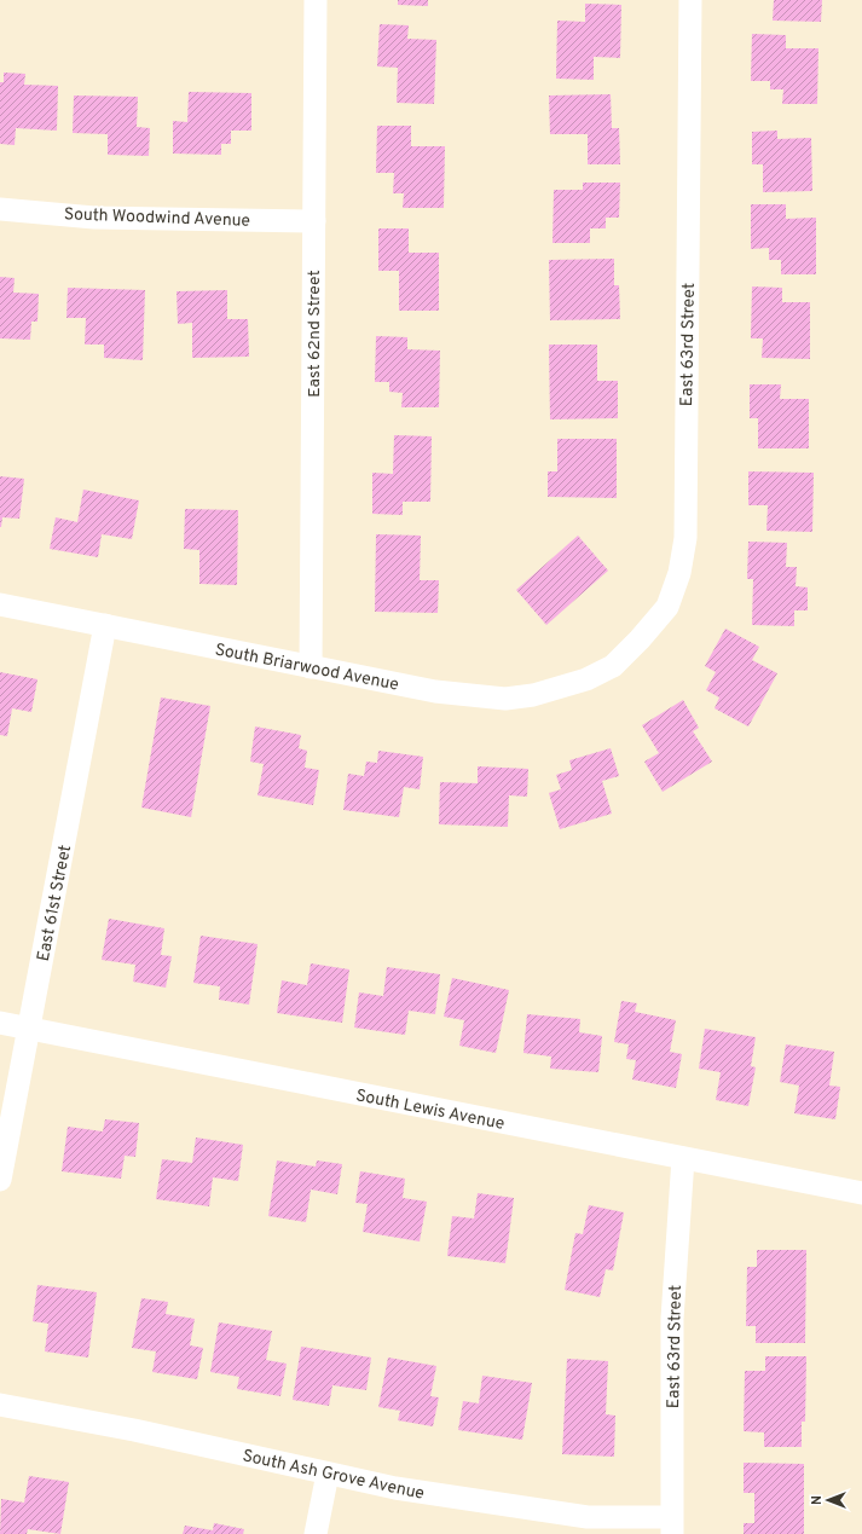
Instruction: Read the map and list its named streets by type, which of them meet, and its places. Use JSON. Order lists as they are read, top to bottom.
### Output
{
  "streets": {
    "street": [
      "South Woodwind Avenue",
      "East 62nd Street",
      "East 63rd Street",
      "South Briarwood Avenue",
      "East 61st Street",
      "South Lewis Avenue",
      "South Ash Grove Avenue"
    ]
  },
  "crossings": [
    ["South Woodwind Avenue", "East 62nd Street"],
    ["East 62nd Street", "South Briarwood Avenue"],
    ["East 63rd Street", "South Briarwood Avenue"],
    ["East 63rd Street", "South Lewis Avenue"],
    ["East 63rd Street", "South Ash Grove Avenue"],
    ["South Briarwood Avenue", "East 61st Street"],
    ["East 61st Street", "South Lewis Avenue"]
  ],
  "north": "left"
}
